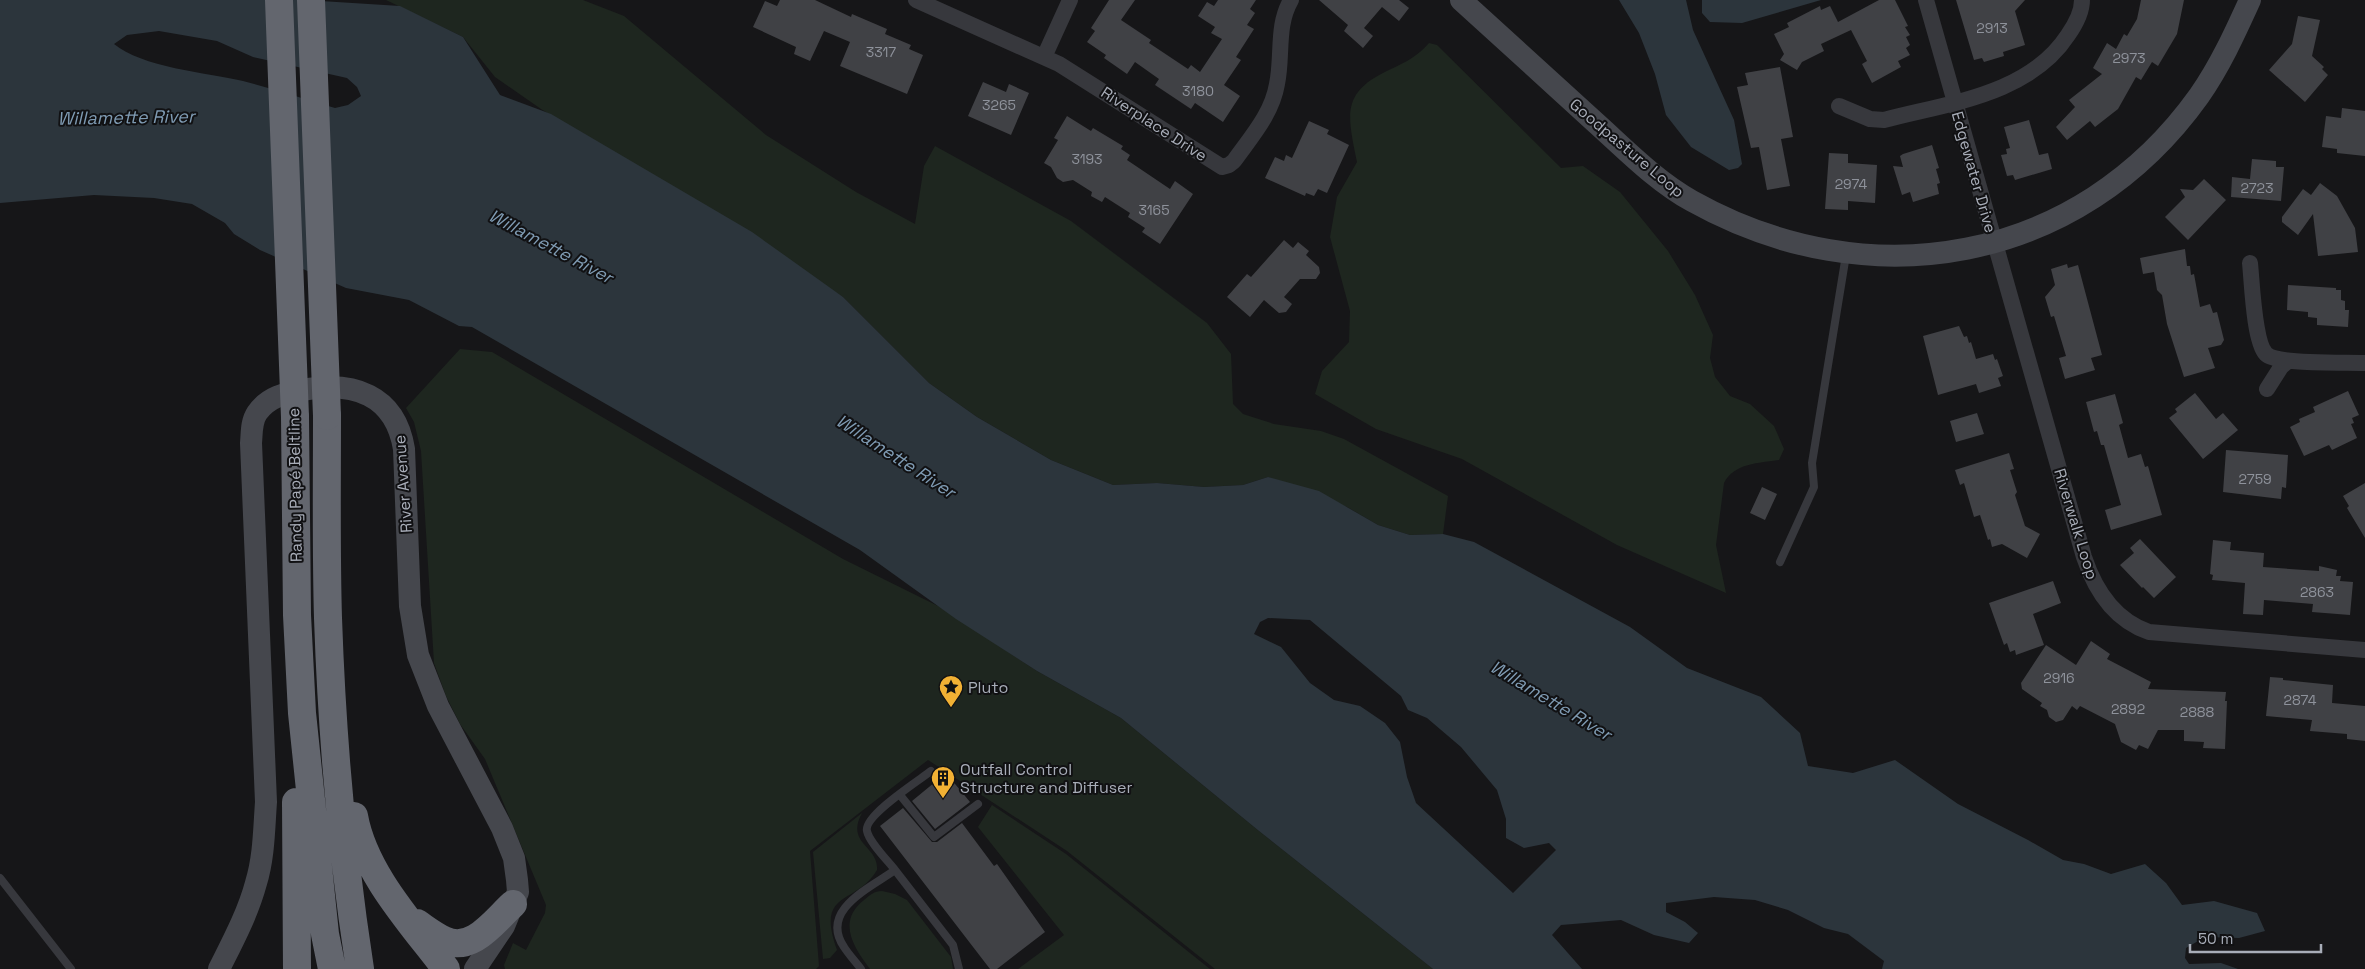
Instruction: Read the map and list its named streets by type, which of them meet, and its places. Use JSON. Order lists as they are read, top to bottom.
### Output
{
  "streets": {
    "highway": ["Randy Papé Beltline"],
    "street": [
      "Riverplace Drive",
      "Goodpasture Loop",
      "Edgewater Drive",
      "River Avenue",
      "Riverwalk Loop"
    ]
  },
  "crossings": [
    ["Goodpasture Loop", "Edgewater Drive"],
    ["Goodpasture Loop", "Riverwalk Loop"],
    ["Edgewater Drive", "Riverwalk Loop"]
  ],
  "water": ["Willamette River"],
  "places": {
    "place": ["Pluto"],
    "building": ["Outfall Control Structure and Diffuser"]
  },
  "house_numbers": [
    "2913",
    "3317",
    "2973",
    "3180",
    "3265",
    "3193",
    "2974",
    "2723",
    "3165",
    "2759",
    "2863",
    "2916",
    "2874",
    "2892",
    "2888"
  ],
  "scale_bar": "50 m"
}
